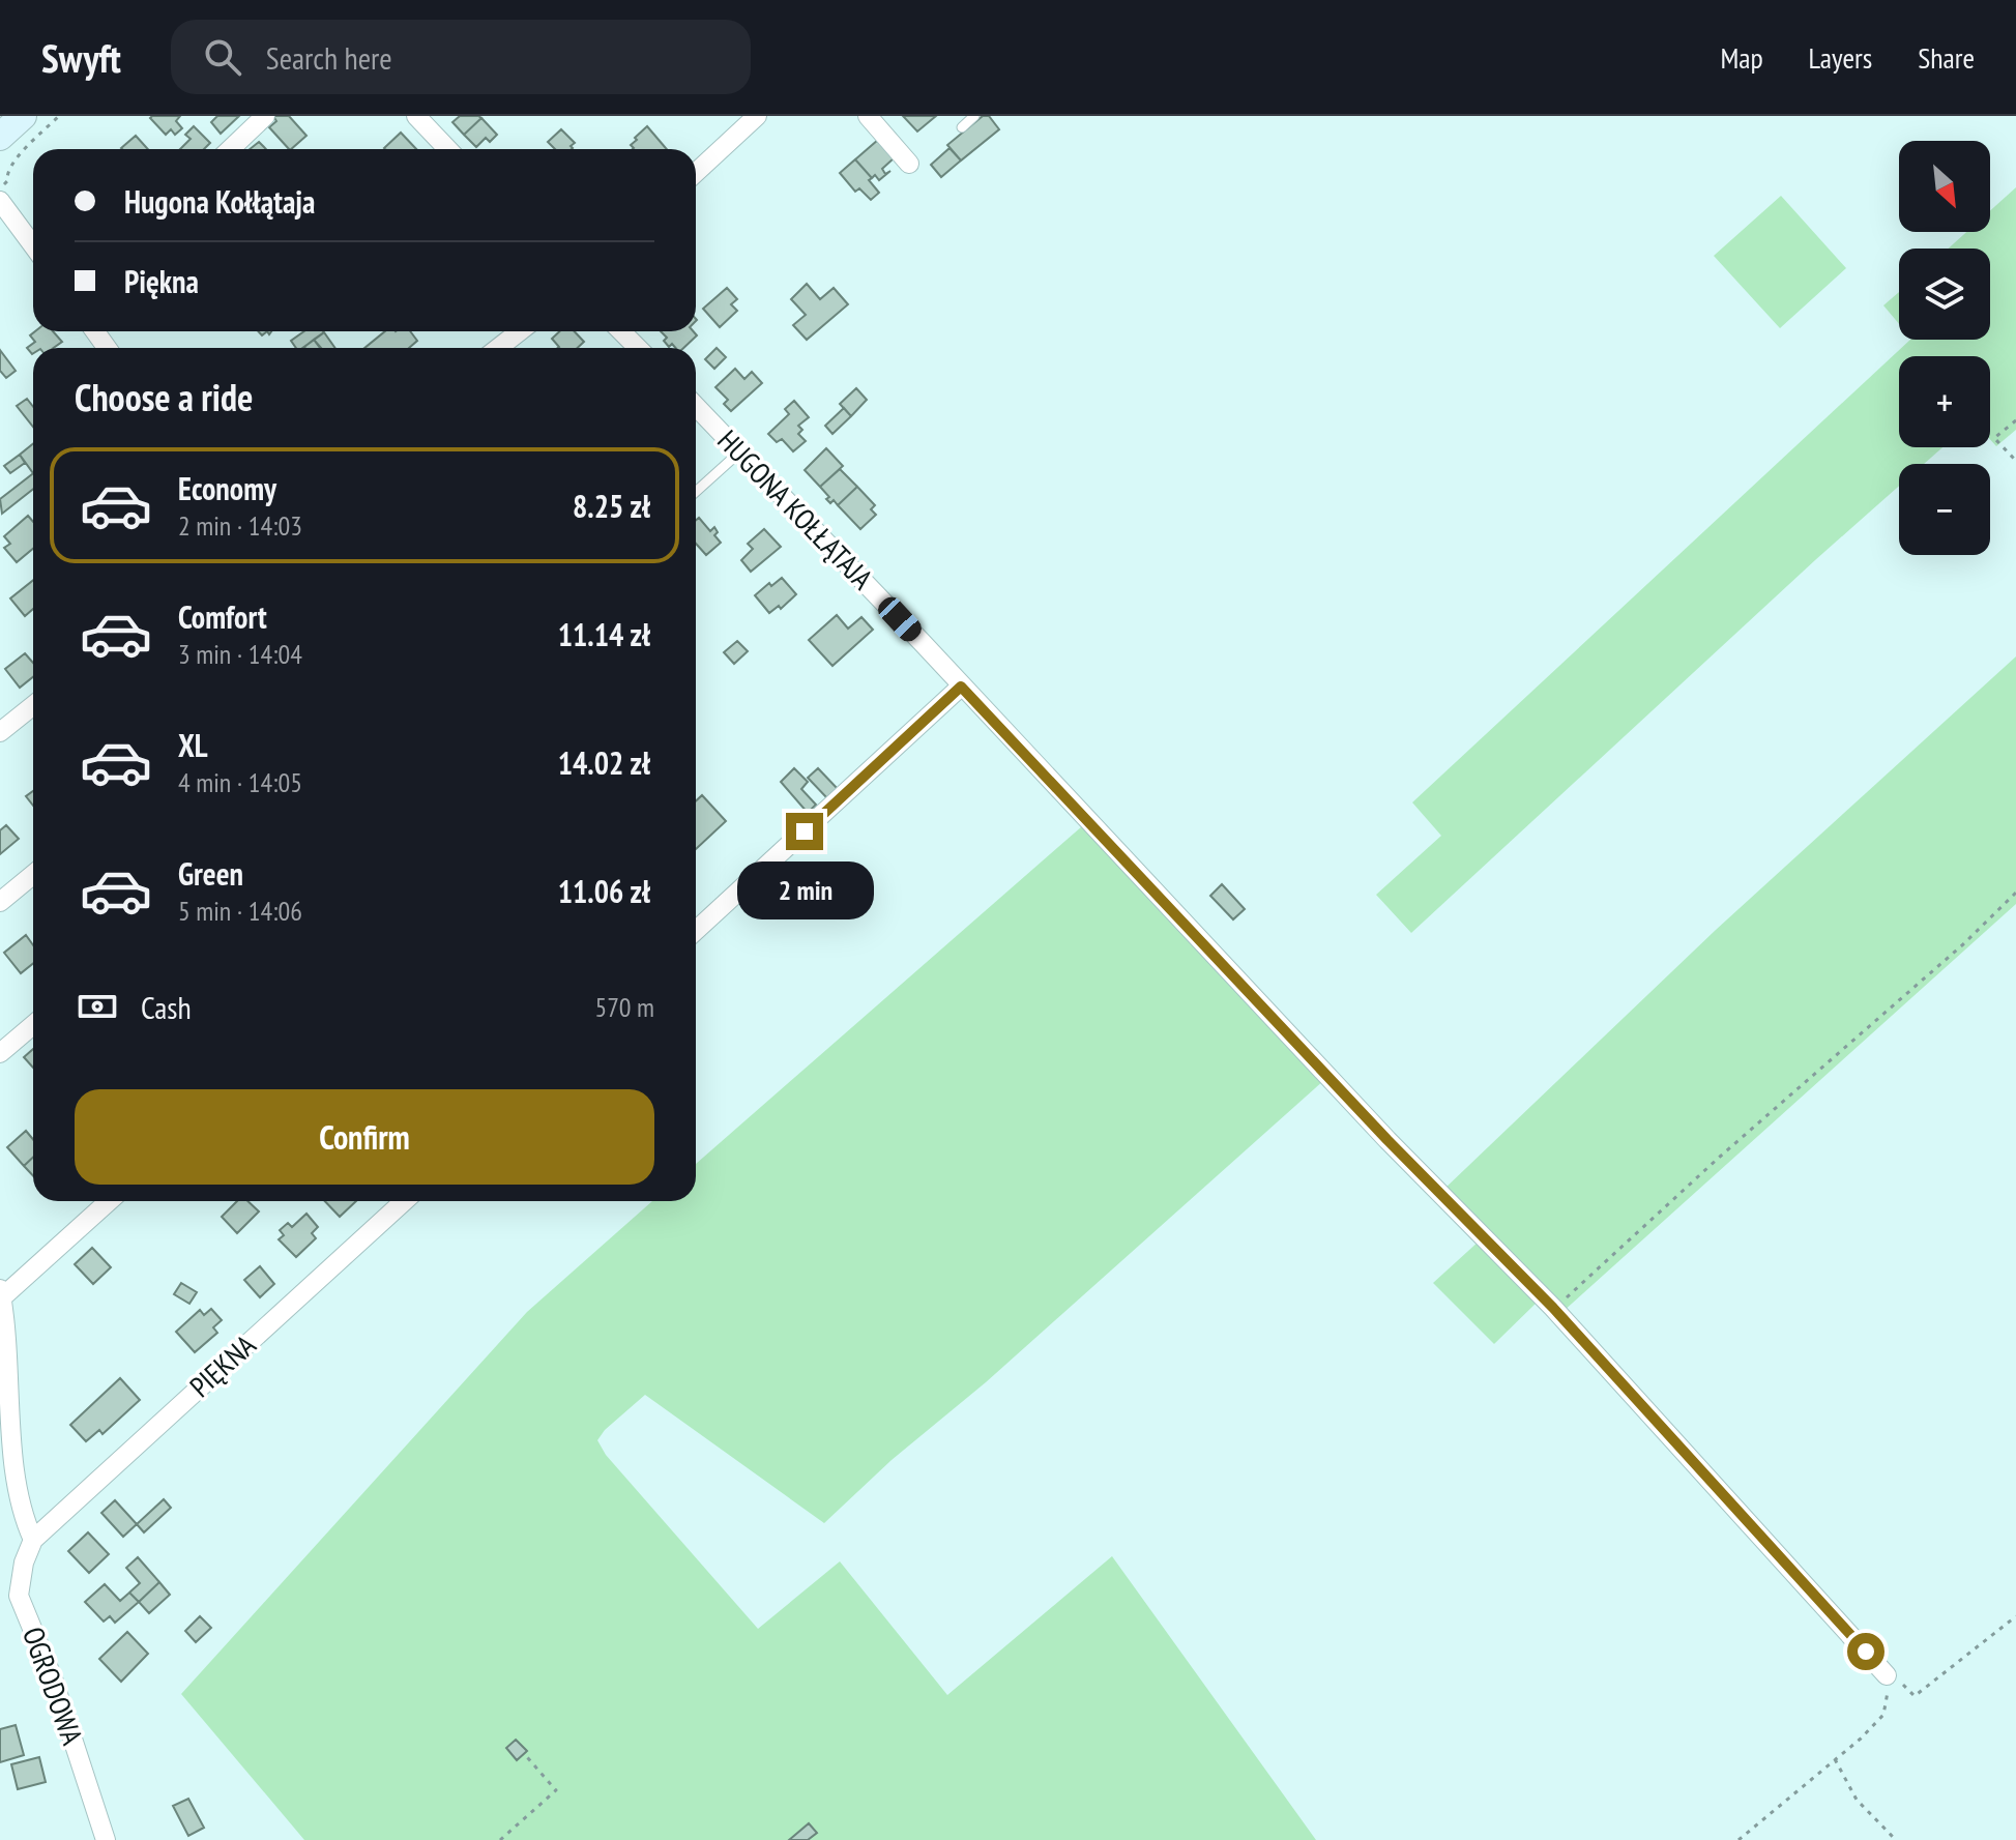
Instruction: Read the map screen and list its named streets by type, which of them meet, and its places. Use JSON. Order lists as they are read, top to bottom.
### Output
{
  "streets": {
    "street": ["HUGONA KOŁŁĄTAJA", "PIĘKNA", "OGRODOWA"]
  },
  "crossings": [
    ["PIĘKNA", "OGRODOWA"]
  ],
  "north": "bottom right",
  "page": {
    "header": "Swyft",
    "search": "Search here",
    "nav": ["Map", "Layers", "Share"],
    "map_buttons": ["+", "−"],
    "banner": ["Hugona Kołłątaja", "Piękna"],
    "heading": "Choose a ride",
    "list": [
      {
        "name": "Economy",
        "note": "2 min · 14:03",
        "value": "8.25 zł"
      },
      {
        "name": "Comfort",
        "note": "3 min · 14:04",
        "value": "11.14 zł"
      },
      {
        "name": "XL",
        "note": "4 min · 14:05",
        "value": "14.02 zł"
      },
      {
        "name": "Green",
        "note": "5 min · 14:06",
        "value": "11.06 zł"
      }
    ],
    "bubble": "2 min",
    "pay": ["Cash", "570 m"],
    "buttons": "Confirm"
  }
}
